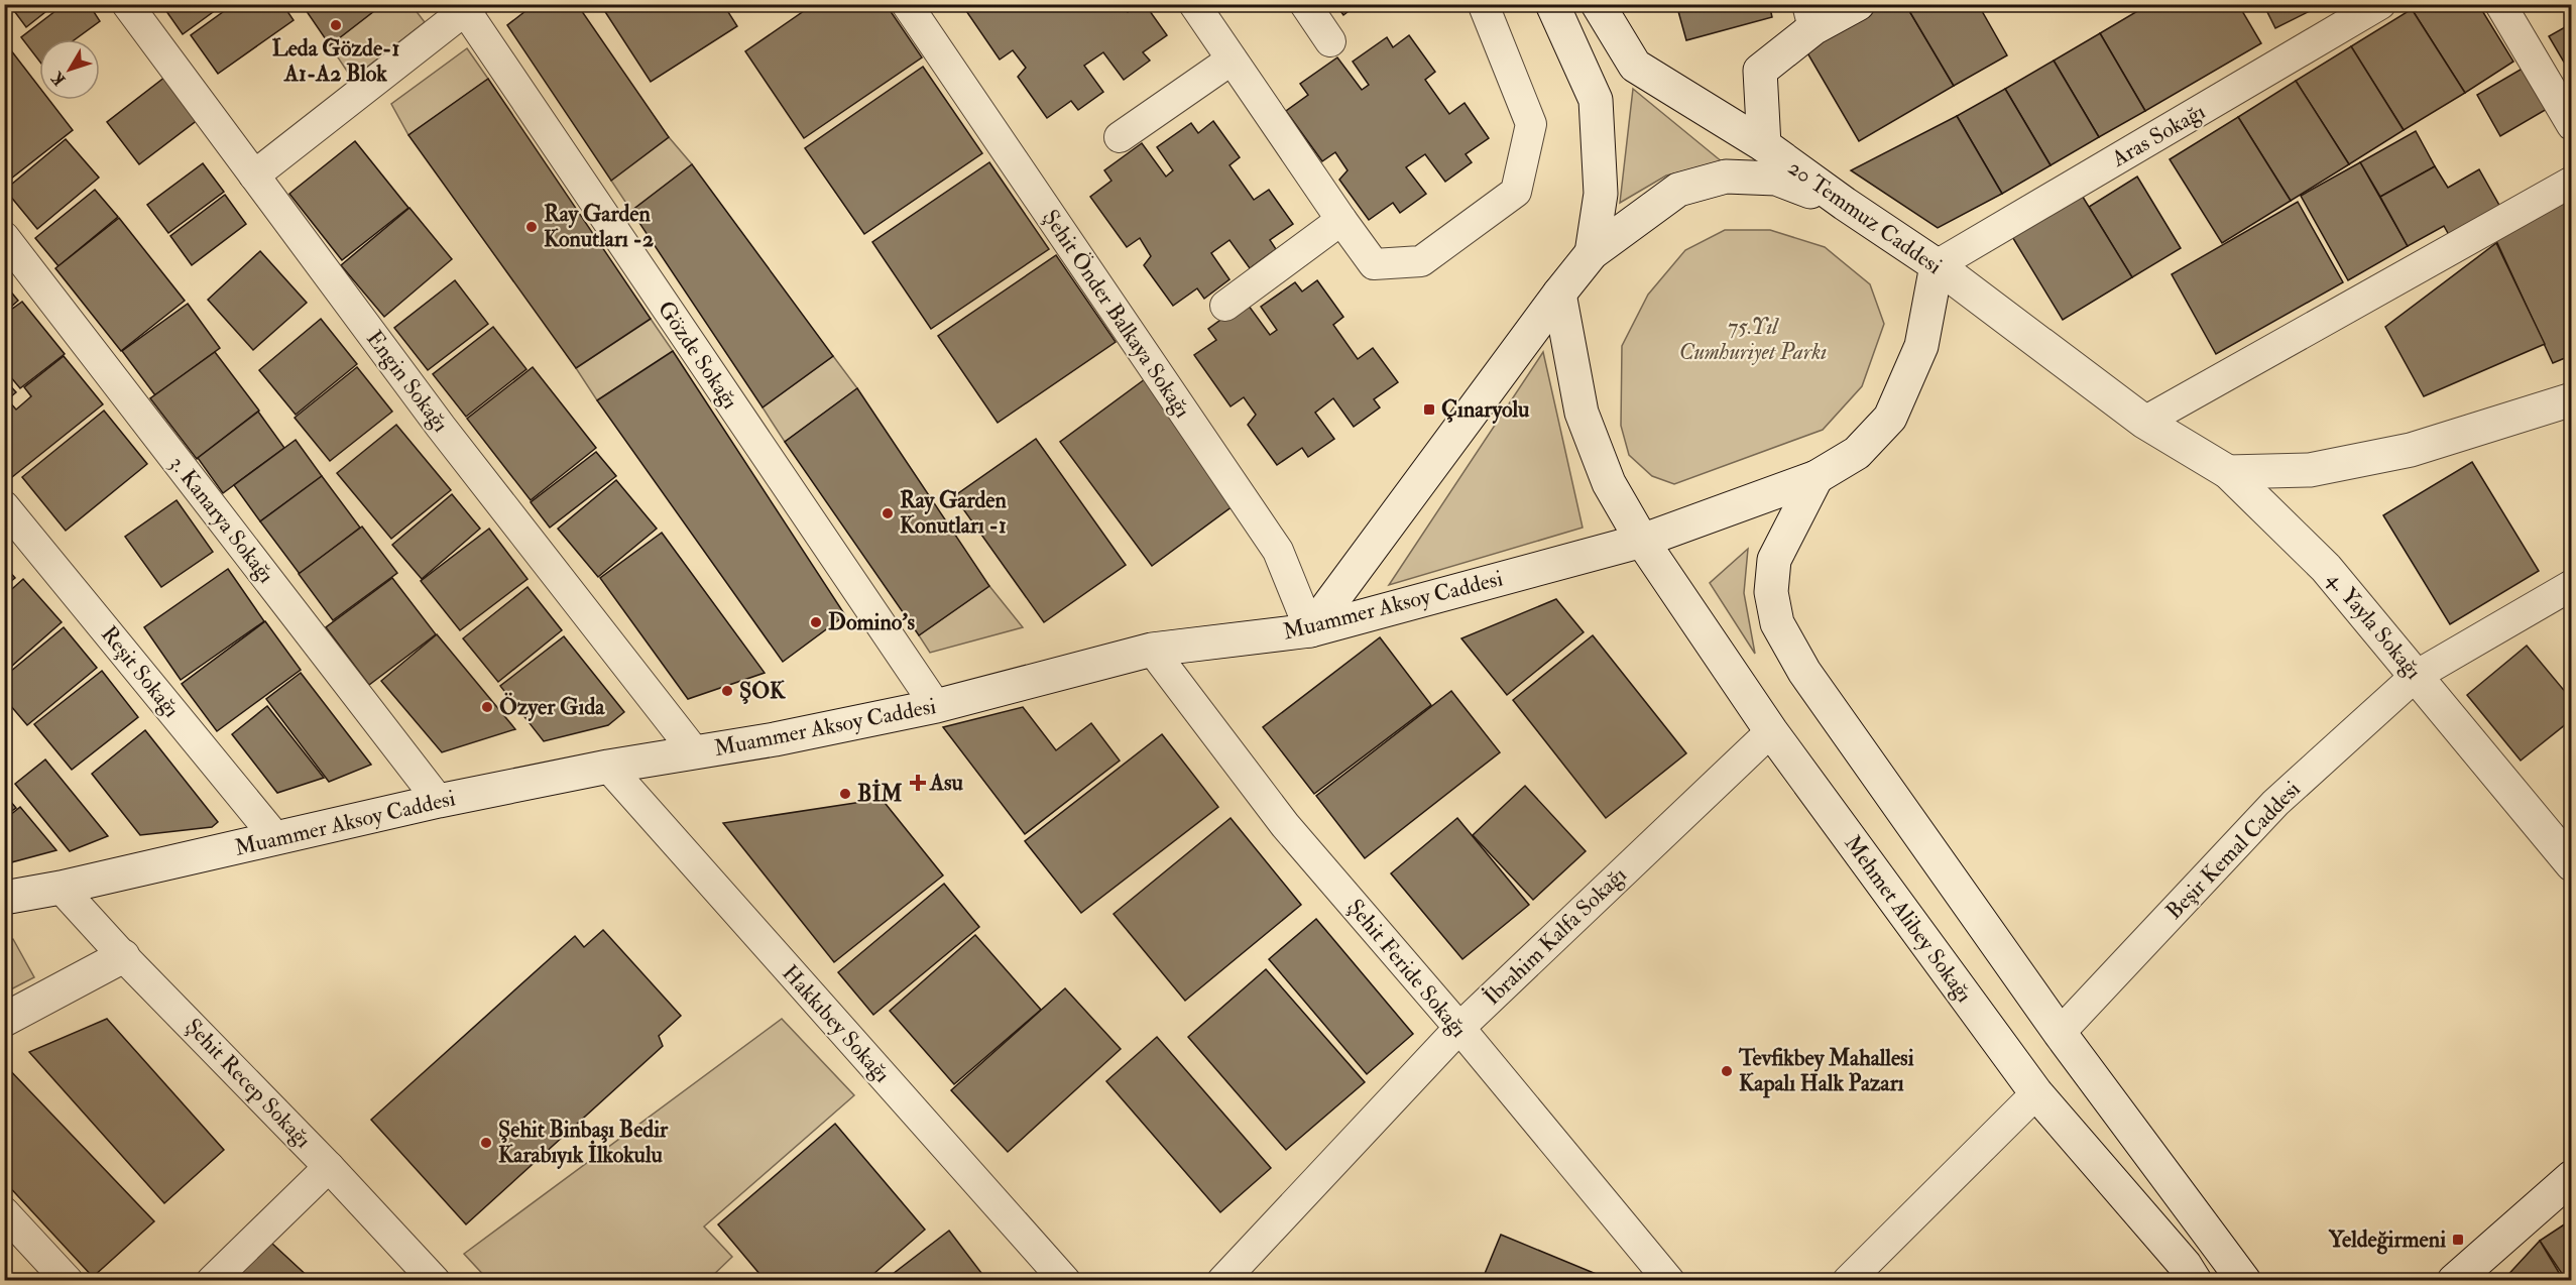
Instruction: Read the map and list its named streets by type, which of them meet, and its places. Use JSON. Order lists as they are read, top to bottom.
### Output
{
  "streets": {
    "main road": [
      "20 Temmuz Caddesi",
      "Muammer Aksoy Caddesi",
      "4. Yayla Sokağı",
      "Mehmet Alibey Sokağı"
    ],
    "street": [
      "Aras Sokağı",
      "Şehit Önder Balkaya Sokağı",
      "Gözde Sokağı",
      "Engin Sokağı",
      "3. Kanarya Sokağı",
      "Reşit Sokağı",
      "Beşir Kemal Caddesi",
      "İbrahim Kalfa Sokağı",
      "Şehit Feride Sokağı",
      "Hakkıbey Sokağı",
      "Şehit Recep Sokağı"
    ]
  },
  "crossings": [
    ["Aras Sokağı", "20 Temmuz Caddesi"],
    ["Aras Sokağı", "Muammer Aksoy Caddesi"],
    ["20 Temmuz Caddesi", "Muammer Aksoy Caddesi"],
    ["20 Temmuz Caddesi", "4. Yayla Sokağı"],
    ["Şehit Önder Balkaya Sokağı", "Muammer Aksoy Caddesi"],
    ["Gözde Sokağı", "Muammer Aksoy Caddesi"],
    ["Engin Sokağı", "Muammer Aksoy Caddesi"],
    ["3. Kanarya Sokağı", "Muammer Aksoy Caddesi"],
    ["Muammer Aksoy Caddesi", "Reşit Sokağı"],
    ["Muammer Aksoy Caddesi", "Mehmet Alibey Sokağı"],
    ["Muammer Aksoy Caddesi", "Şehit Feride Sokağı"],
    ["Muammer Aksoy Caddesi", "Hakkıbey Sokağı"],
    ["Muammer Aksoy Caddesi", "Şehit Recep Sokağı"],
    ["4. Yayla Sokağı", "Beşir Kemal Caddesi"],
    ["Mehmet Alibey Sokağı", "İbrahim Kalfa Sokağı"],
    ["İbrahim Kalfa Sokağı", "Şehit Feride Sokağı"]
  ],
  "parks": ["75.Yıl Cumhuriyet Parkı"],
  "places": {
    "other": [
      "Leda Gözde-1 A1-A2 Blok",
      "Ray Garden Konutları -2",
      "Ray Garden Konutları -1",
      "Domino's",
      "ŞOK",
      "Özyer Gıda",
      "BİM",
      "Tevfikbey Mahallesi Kapalı Halk Pazarı",
      "Şehit Binbaşı Bedir Karabıyık İlkokulu"
    ],
    "transit": ["Çınaryolu", "Yeldeğirmeni"],
    "health": ["Asu"]
  },
  "north": "bottom left"
}
